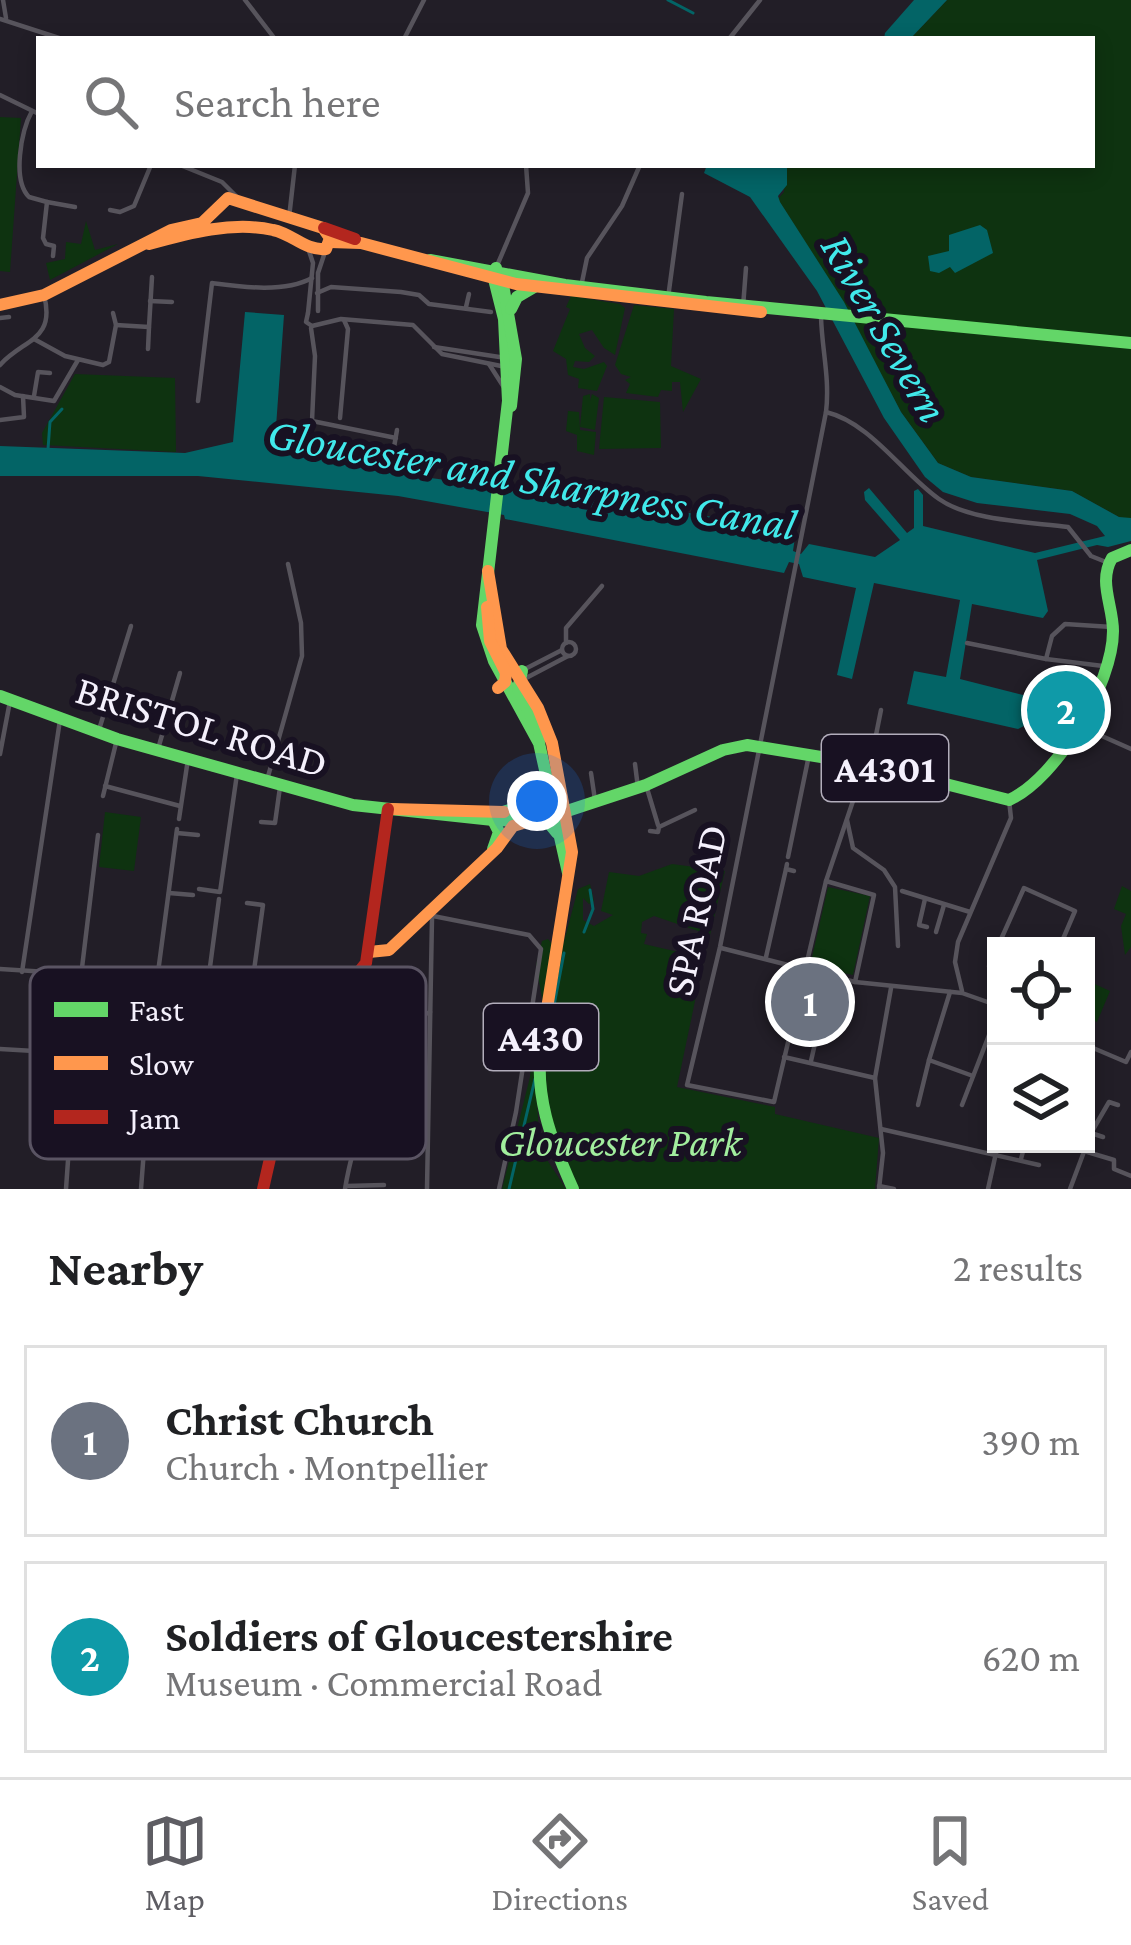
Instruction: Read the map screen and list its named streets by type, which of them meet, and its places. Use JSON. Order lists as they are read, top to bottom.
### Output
{
  "streets": {
    "main road": ["BRISTOL ROAD", "A4301", "A430"],
    "street": ["SPA ROAD"]
  },
  "crossings": [
    ["BRISTOL ROAD", "A4301"],
    ["BRISTOL ROAD", "A430"],
    ["A4301", "SPA ROAD"],
    ["A4301", "A430"]
  ],
  "water": ["River Severn", "Gloucester and Sharpness Canal"],
  "parks": ["Gloucester Park"],
  "legend": ["Fast", "Slow", "Jam"],
  "page": {
    "search": "Search here",
    "pins": ["2", "1"],
    "heading": ["Nearby", "2 results"],
    "list": [
      {
        "mark": "1",
        "name": "Christ Church",
        "note": "Church · Montpellier",
        "value": "390 m"
      },
      {
        "mark": "2",
        "name": "Soldiers of Gloucestershire",
        "note": "Museum · Commercial Road",
        "value": "620 m"
      }
    ],
    "nav": ["Map", "Directions", "Saved"]
  }
}
